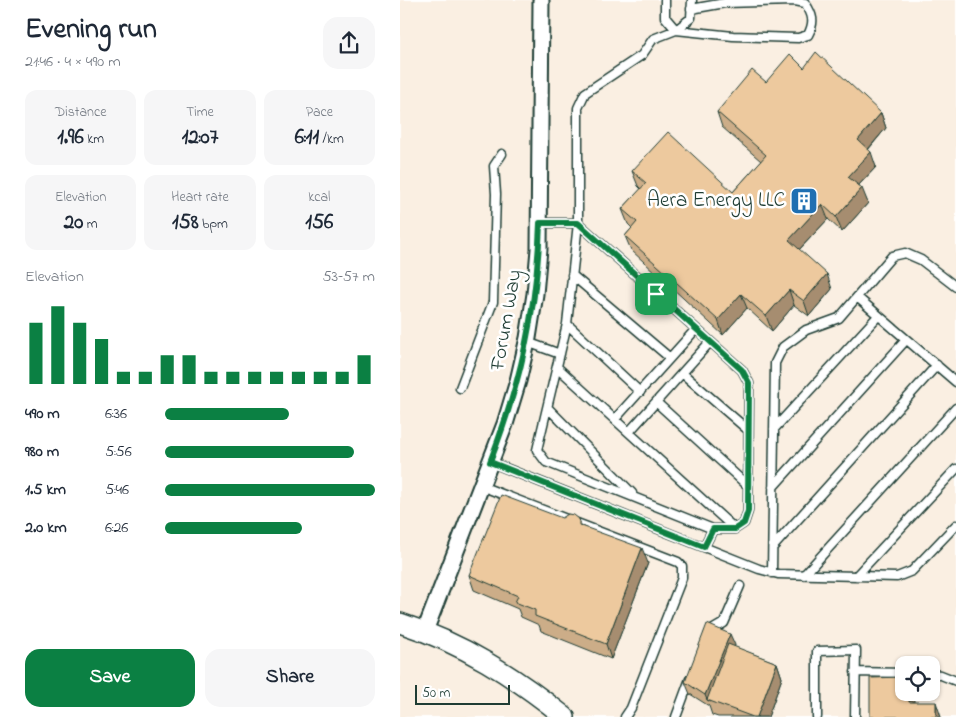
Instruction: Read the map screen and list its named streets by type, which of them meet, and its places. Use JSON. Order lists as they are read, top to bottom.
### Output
{
  "streets": {
    "street": ["Forum Way"]
  },
  "places": {
    "building": ["Aera Energy LLC"]
  },
  "scale_bar": "50 m",
  "page": {
    "heading": ["Evening run", "21:46 · 4 × 490 m"],
    "stats": [
      ["Distance", "1.96 km"],
      ["Time", "12:07"],
      ["Pace", "6:11 /km"],
      ["Elevation", "20 m"],
      ["Heart rate", "158 bpm"],
      ["kcal", "156"]
    ],
    "chart": ["Elevation", "53–57 m"],
    "list": [
      {
        "name": "490 m",
        "note": "6:36"
      },
      {
        "name": "980 m",
        "note": "5:56"
      },
      {
        "name": "1.5 km",
        "note": "5:46"
      },
      {
        "name": "2.0 km",
        "note": "6:26"
      }
    ],
    "buttons": ["Save", "Share"],
    "scale": "50 m"
  }
}
